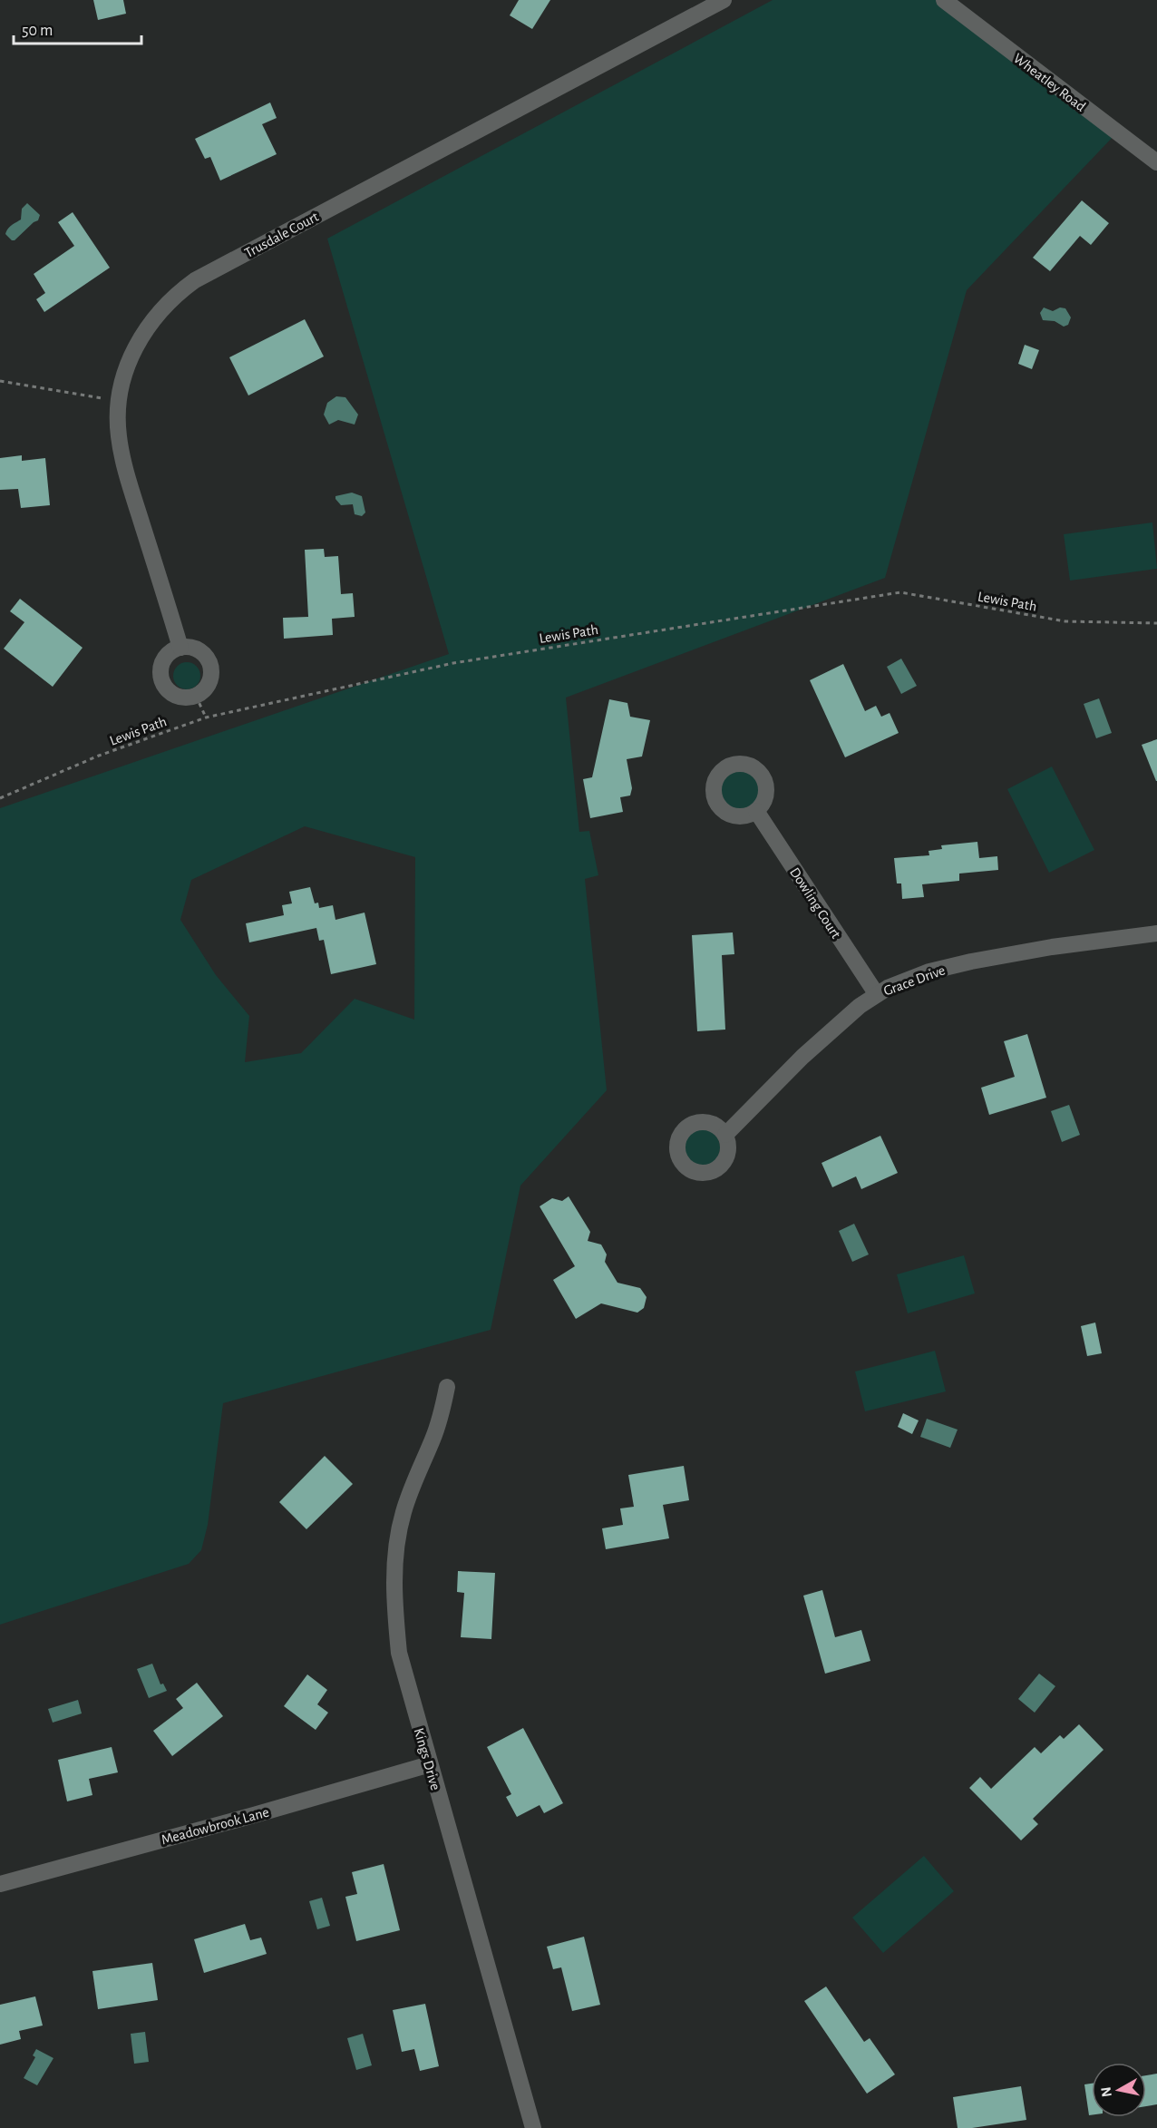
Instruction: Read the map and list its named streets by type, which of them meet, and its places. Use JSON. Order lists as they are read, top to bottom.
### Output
{
  "streets": {
    "street": [
      "Wheatley Road",
      "Trusdale Court",
      "Dowling Court",
      "Grace Drive",
      "Kings Drive",
      "Meadowbrook Lane"
    ],
    "path": ["Lewis Path"]
  },
  "crossings": [
    ["Dowling Court", "Grace Drive"],
    ["Kings Drive", "Meadowbrook Lane"]
  ],
  "scale_bar": "50 m",
  "north": "left"
}
